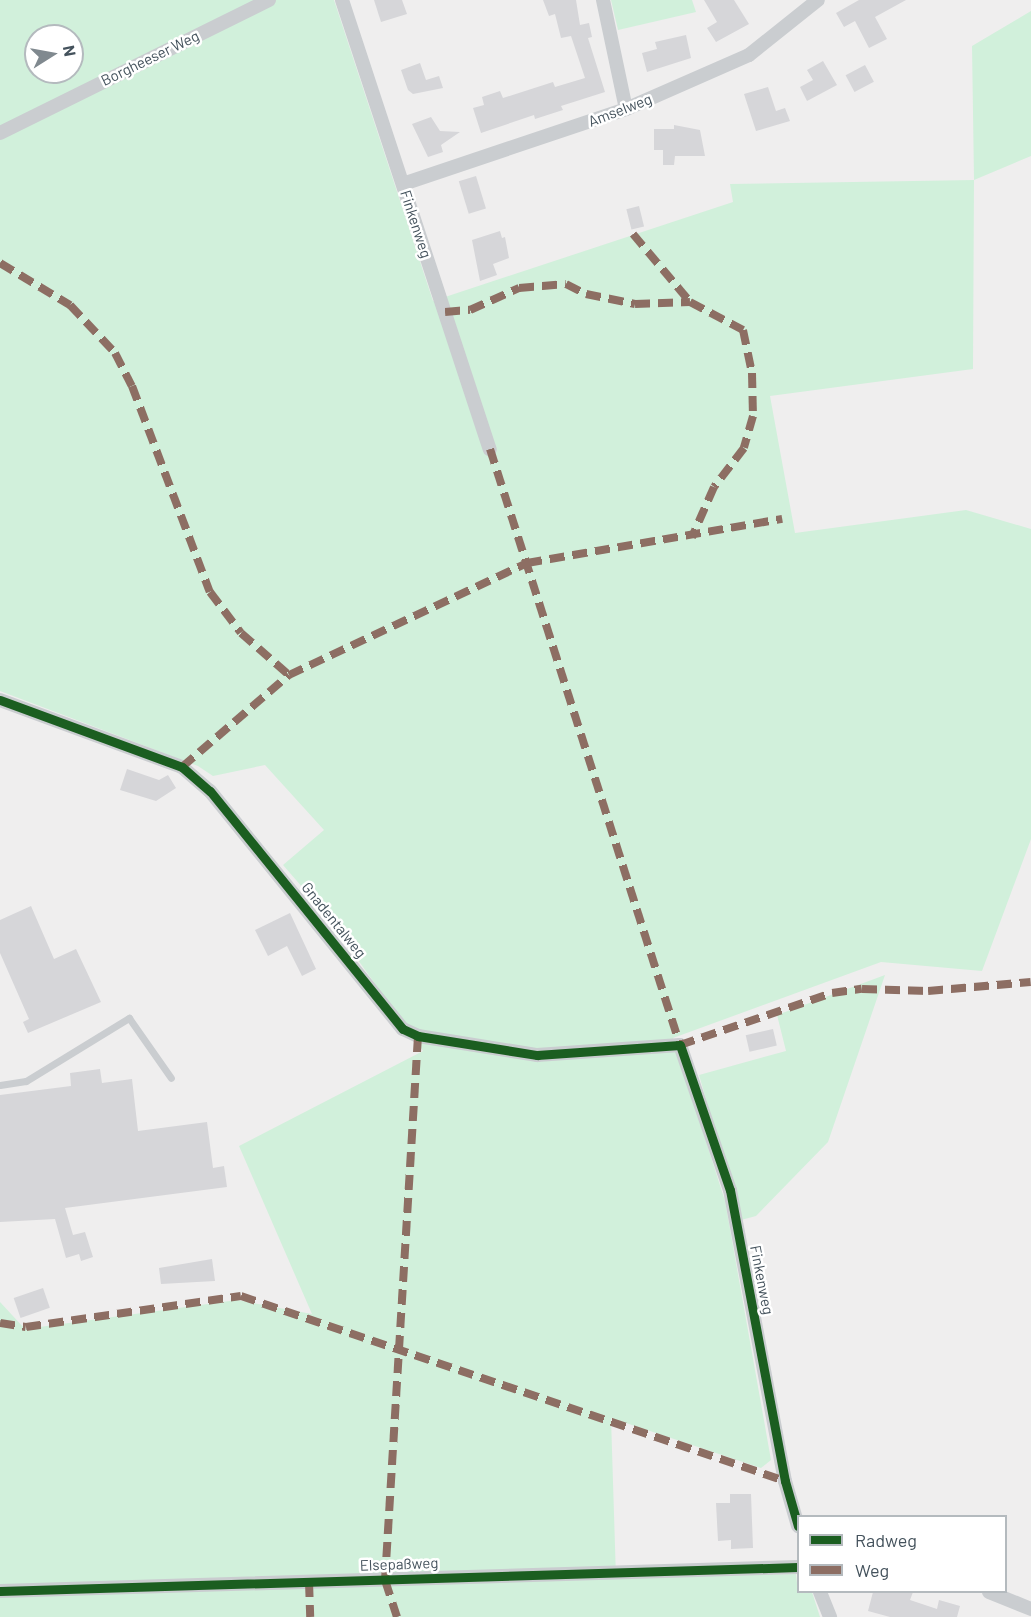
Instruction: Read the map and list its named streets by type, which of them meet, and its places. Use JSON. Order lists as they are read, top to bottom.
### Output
{
  "streets": {
    "street": [
      "Borgheeser Weg",
      "Amselweg",
      "Finkenweg",
      "Gnadentalweg",
      "Elsepaßweg"
    ]
  },
  "crossings": [
    ["Amselweg", "Finkenweg"],
    ["Finkenweg", "Gnadentalweg"]
  ],
  "legend": ["Radweg", "Weg"],
  "north": "right"
}
